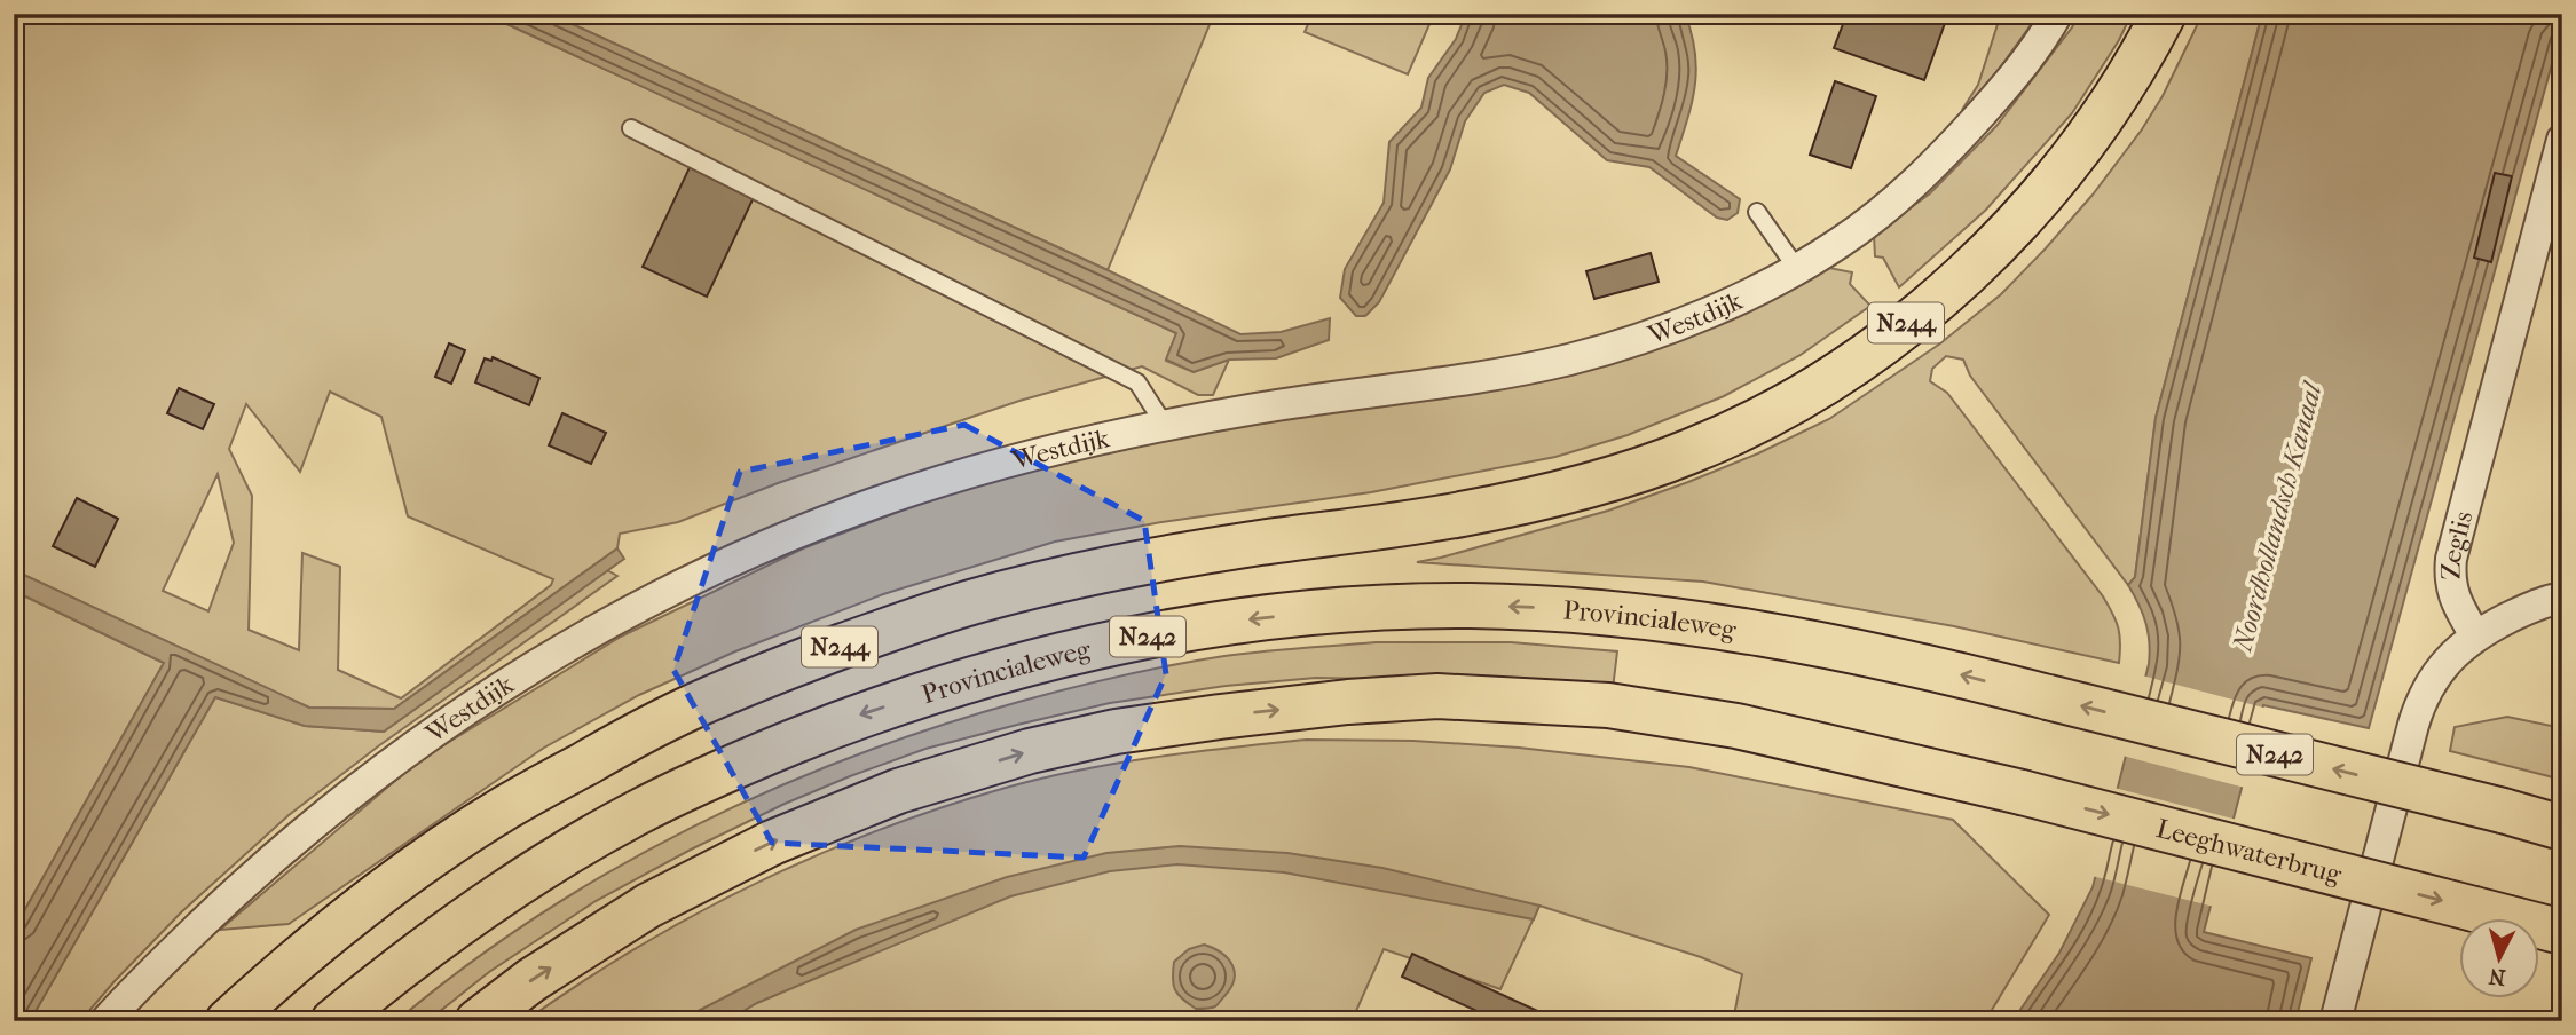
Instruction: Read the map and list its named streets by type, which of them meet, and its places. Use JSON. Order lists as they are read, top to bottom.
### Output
{
  "streets": {
    "main road": [
      "N244",
      "Provincialeweg",
      "N242",
      "Leeghwaterbrug"
    ],
    "street": ["Westdijk", "Zeglis"]
  },
  "one_way": ["Provincialeweg", "Leeghwaterbrug"],
  "water": ["Noordhollandsch Kanaal"],
  "north": "bottom"
}
